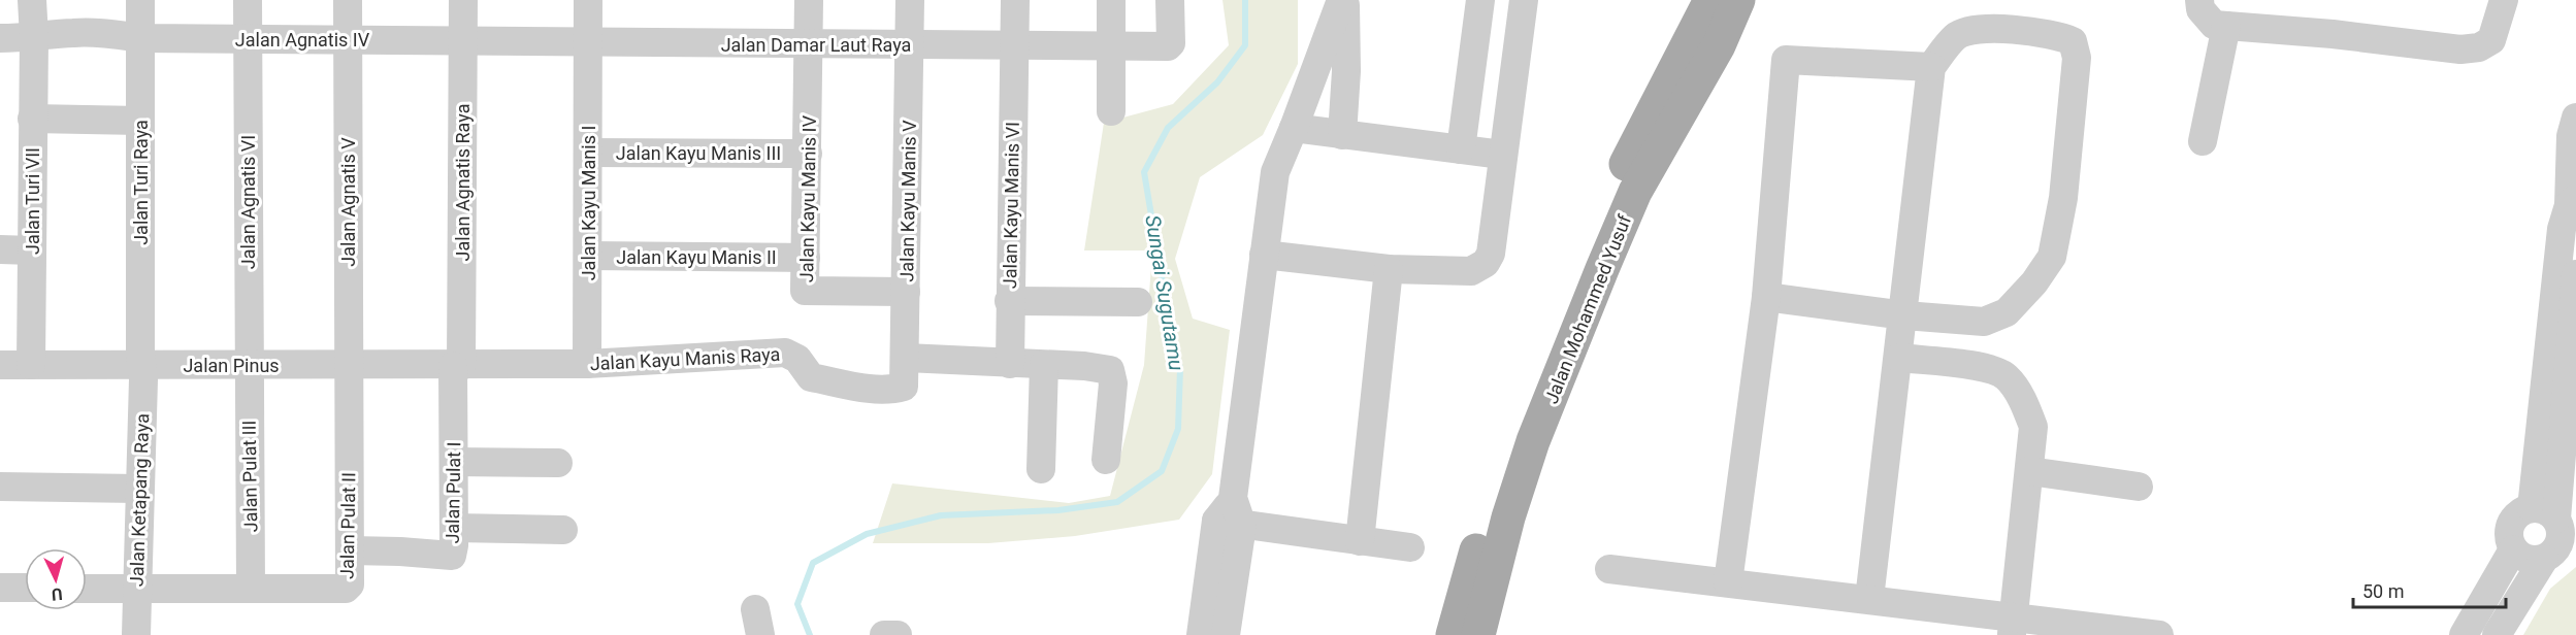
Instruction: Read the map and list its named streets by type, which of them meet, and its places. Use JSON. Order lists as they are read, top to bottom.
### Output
{
  "streets": {
    "main road": ["Jalan Mohammed Yusuf"],
    "street": [
      "Jalan Agnatis IV",
      "Jalan Damar Laut Raya",
      "Jalan Kayu Manis III",
      "Jalan Turi Raya",
      "Jalan Agnatis Raya",
      "Jalan Kayu Manis IV",
      "Jalan Turi VII",
      "Jalan Kayu Manis V",
      "Jalan Agnatis VI",
      "Jalan Agnatis V",
      "Jalan Kayu Manis I",
      "Jalan Kayu Manis VI",
      "Jalan Kayu Manis II",
      "Jalan Kayu Manis Raya",
      "Jalan Pinus",
      "Jalan Pulat III",
      "Jalan Pulat I",
      "Jalan Ketapang Raya",
      "Jalan Pulat II"
    ]
  },
  "crossings": [
    ["Jalan Agnatis IV", "Jalan Damar Laut Raya"],
    ["Jalan Agnatis IV", "Jalan Turi Raya"],
    ["Jalan Agnatis IV", "Jalan Agnatis Raya"],
    ["Jalan Agnatis IV", "Jalan Turi VII"],
    ["Jalan Agnatis IV", "Jalan Agnatis VI"],
    ["Jalan Agnatis IV", "Jalan Agnatis V"],
    ["Jalan Damar Laut Raya", "Jalan Agnatis Raya"],
    ["Jalan Damar Laut Raya", "Jalan Kayu Manis IV"],
    ["Jalan Damar Laut Raya", "Jalan Kayu Manis V"],
    ["Jalan Damar Laut Raya", "Jalan Kayu Manis I"],
    ["Jalan Damar Laut Raya", "Jalan Kayu Manis VI"],
    ["Jalan Kayu Manis III", "Jalan Kayu Manis IV"],
    ["Jalan Kayu Manis III", "Jalan Kayu Manis I"],
    ["Jalan Turi Raya", "Jalan Pinus"],
    ["Jalan Turi Raya", "Jalan Ketapang Raya"],
    ["Jalan Agnatis Raya", "Jalan Kayu Manis Raya"],
    ["Jalan Agnatis Raya", "Jalan Pinus"],
    ["Jalan Agnatis Raya", "Jalan Pulat I"],
    ["Jalan Kayu Manis IV", "Jalan Kayu Manis V"],
    ["Jalan Kayu Manis IV", "Jalan Kayu Manis II"],
    ["Jalan Turi VII", "Jalan Pinus"],
    ["Jalan Kayu Manis V", "Jalan Kayu Manis Raya"],
    ["Jalan Agnatis VI", "Jalan Pinus"],
    ["Jalan Agnatis VI", "Jalan Pulat III"],
    ["Jalan Agnatis V", "Jalan Pinus"],
    ["Jalan Agnatis V", "Jalan Pulat II"],
    ["Jalan Kayu Manis I", "Jalan Kayu Manis II"],
    ["Jalan Kayu Manis I", "Jalan Kayu Manis Raya"],
    ["Jalan Kayu Manis Raya", "Jalan Pinus"],
    ["Jalan Kayu Manis Raya", "Jalan Pulat I"],
    ["Jalan Pinus", "Jalan Pulat III"],
    ["Jalan Pinus", "Jalan Pulat I"],
    ["Jalan Pinus", "Jalan Ketapang Raya"],
    ["Jalan Pinus", "Jalan Pulat II"],
    ["Jalan Pulat III", "Jalan Pulat II"],
    ["Jalan Pulat I", "Jalan Pulat II"],
    ["Jalan Ketapang Raya", "Jalan Pulat II"]
  ],
  "water": ["Sungai Sugutamu"],
  "scale_bar": "50 m",
  "north": "bottom"
}
